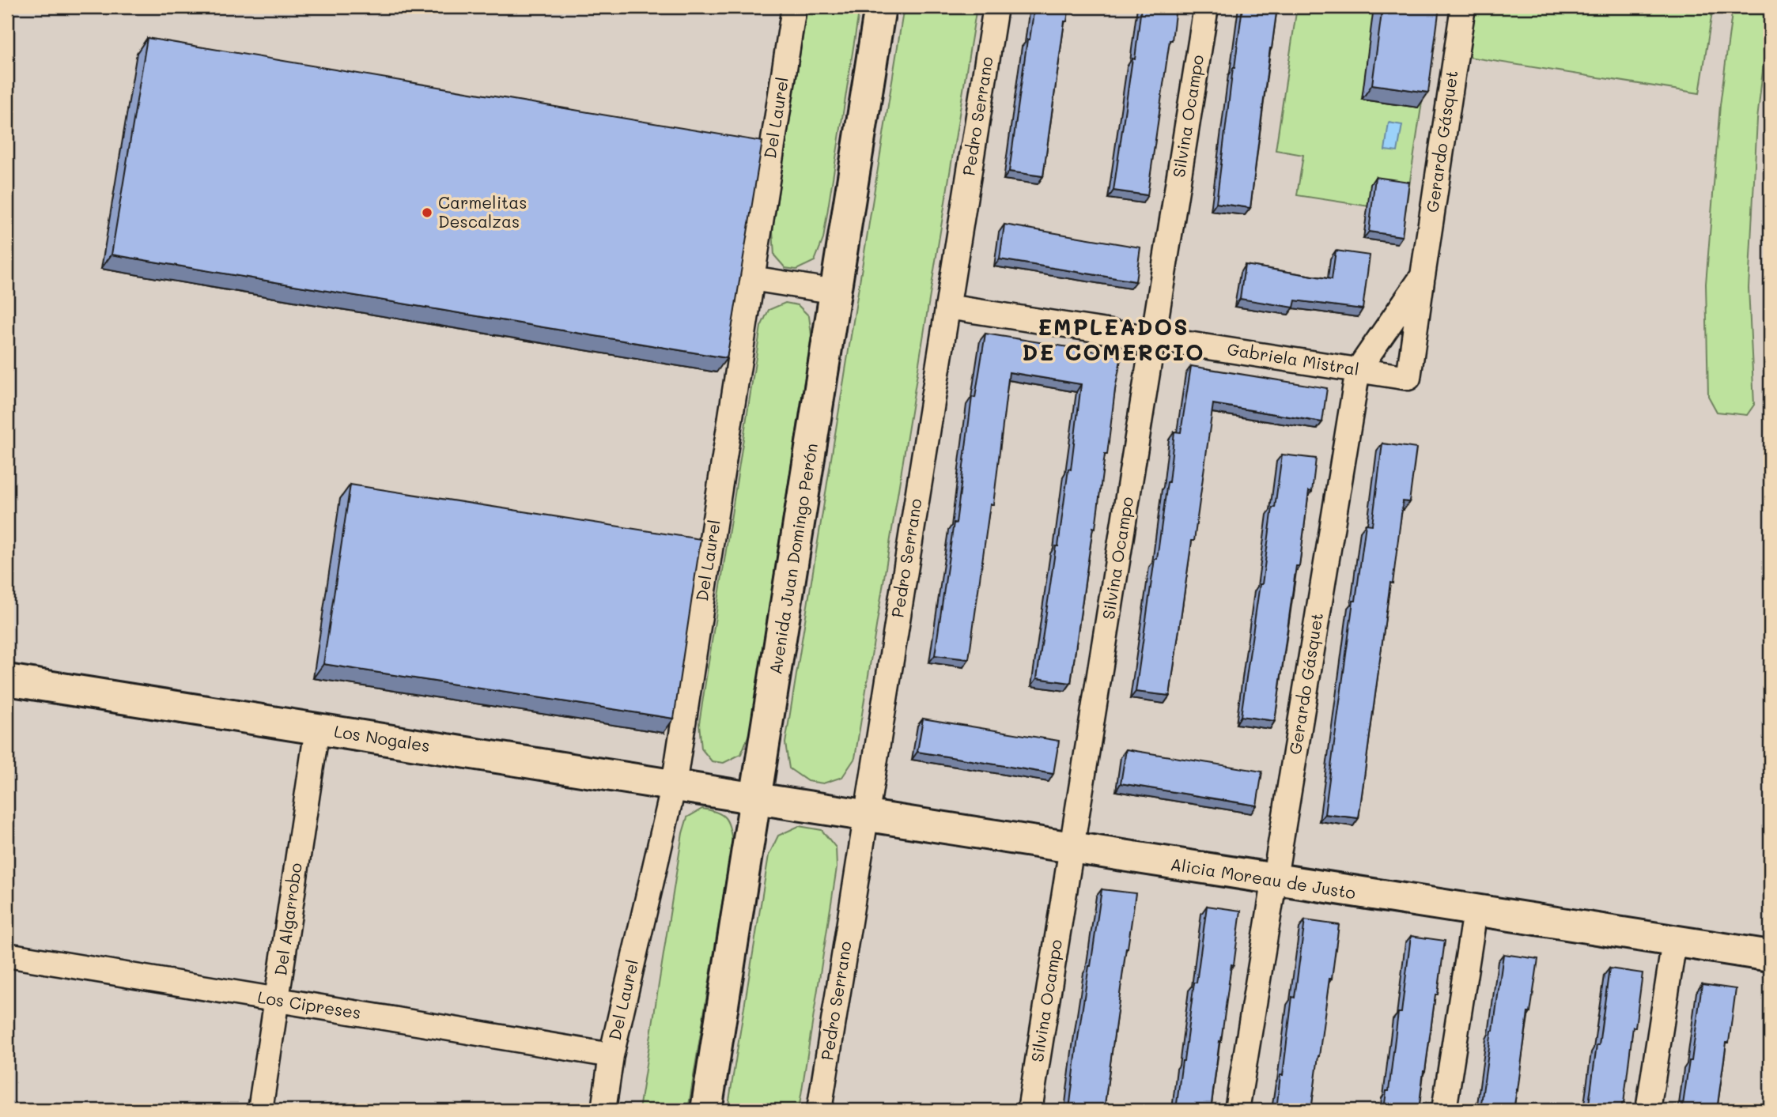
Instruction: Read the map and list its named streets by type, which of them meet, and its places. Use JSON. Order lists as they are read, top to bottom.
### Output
{
  "streets": {
    "street": [
      "Pedro Serrano",
      "Silvina Ocampo",
      "Del Laurel",
      "Gerardo Gásquet",
      "Gabriela Mistral",
      "Avenida Juan Domingo Perón",
      "Los Nogales",
      "Alicia Moreau de Justo",
      "Del Algarrobo",
      "Los Cipreses"
    ]
  },
  "crossings": [
    ["Pedro Serrano", "Gabriela Mistral"],
    ["Pedro Serrano", "Alicia Moreau de Justo"],
    ["Silvina Ocampo", "Gabriela Mistral"],
    ["Silvina Ocampo", "Alicia Moreau de Justo"],
    ["Del Laurel", "Los Nogales"],
    ["Del Laurel", "Los Cipreses"],
    ["Gerardo Gásquet", "Gabriela Mistral"],
    ["Gerardo Gásquet", "Alicia Moreau de Justo"],
    ["Avenida Juan Domingo Perón", "Los Nogales"],
    ["Avenida Juan Domingo Perón", "Alicia Moreau de Justo"],
    ["Los Nogales", "Alicia Moreau de Justo"],
    ["Los Nogales", "Del Algarrobo"],
    ["Del Algarrobo", "Los Cipreses"]
  ],
  "districts": ["EMPLEADOS DE COMERCIO"],
  "places": ["Carmelitas Descalzas"]
}
